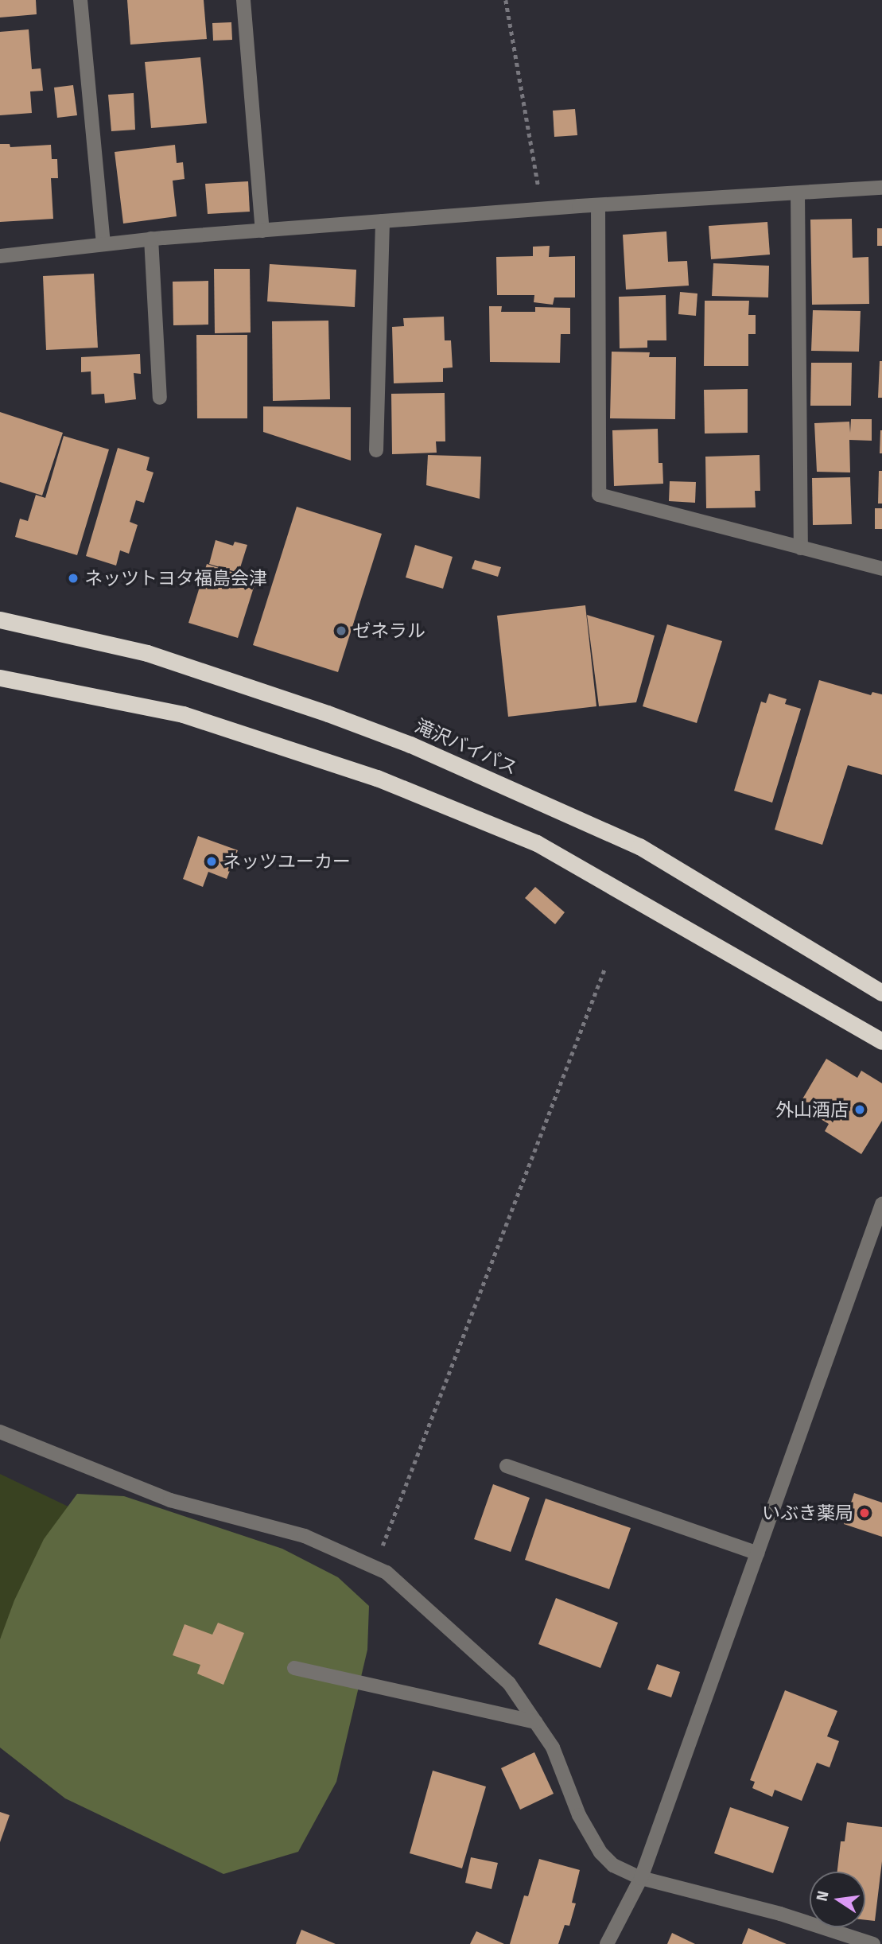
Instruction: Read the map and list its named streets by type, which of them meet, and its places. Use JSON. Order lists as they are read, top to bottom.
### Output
{
  "streets": {
    "highway": ["滝沢バイパス"]
  },
  "places": [
    "ネッツトヨタ福島会津",
    "ゼネラル",
    "ネッツユーカー",
    "外山酒店",
    "いぶき薬局"
  ],
  "north": "left"
}
